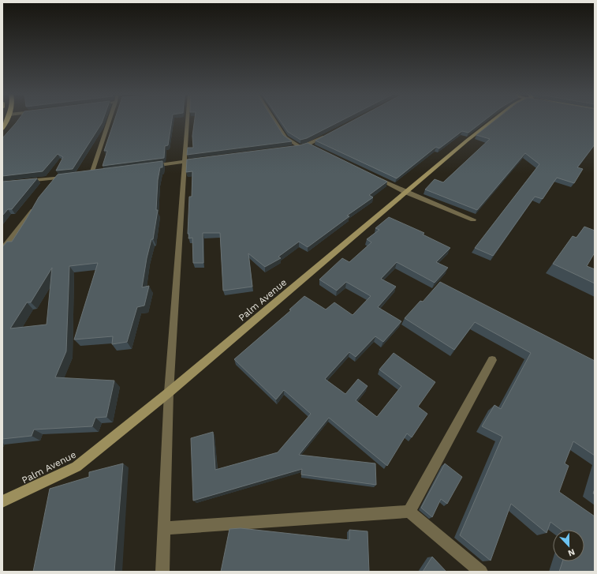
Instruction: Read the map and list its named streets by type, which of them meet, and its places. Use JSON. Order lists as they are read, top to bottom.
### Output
{
  "streets": {
    "street": ["Palm Avenue"]
  },
  "north": "bottom"
}
